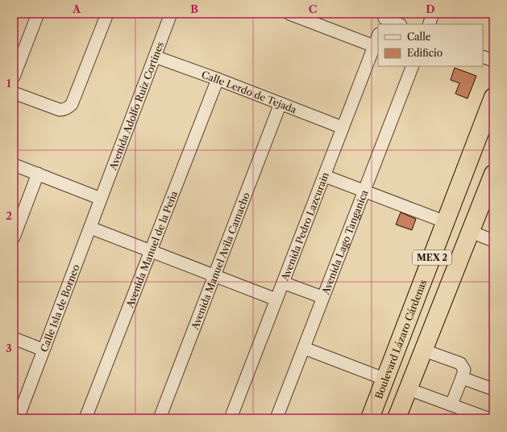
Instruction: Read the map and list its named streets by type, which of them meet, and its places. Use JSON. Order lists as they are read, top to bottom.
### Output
{
  "streets": {
    "highway": ["MEX 2", "Boulevard Lázaro Cárdenas"],
    "street": [
      "Calle Lerdo de Tejada",
      "Avenida Adolfo Ruiz Cortines",
      "Avenida Pedro Lazcurain",
      "Avenida Lago Tanganica",
      "Avenida Manuel de la Peña",
      "Avenida Manuel Avila Camacho",
      "Calle Isla de Borneo"
    ]
  },
  "crossings": [
    ["Calle Lerdo de Tejada", "Avenida Adolfo Ruiz Cortines"],
    ["Calle Lerdo de Tejada", "Avenida Pedro Lazcurain"],
    ["Calle Lerdo de Tejada", "Avenida Manuel de la Peña"],
    ["Calle Lerdo de Tejada", "Avenida Manuel Avila Camacho"],
    ["Avenida Adolfo Ruiz Cortines", "Calle Isla de Borneo"]
  ],
  "legend": ["Calle", "Edificio"],
  "grid": {
    "columns": [
      "A",
      "B",
      "C",
      "D"
    ],
    "rows": ["1", "2", "3"]
  }
}
